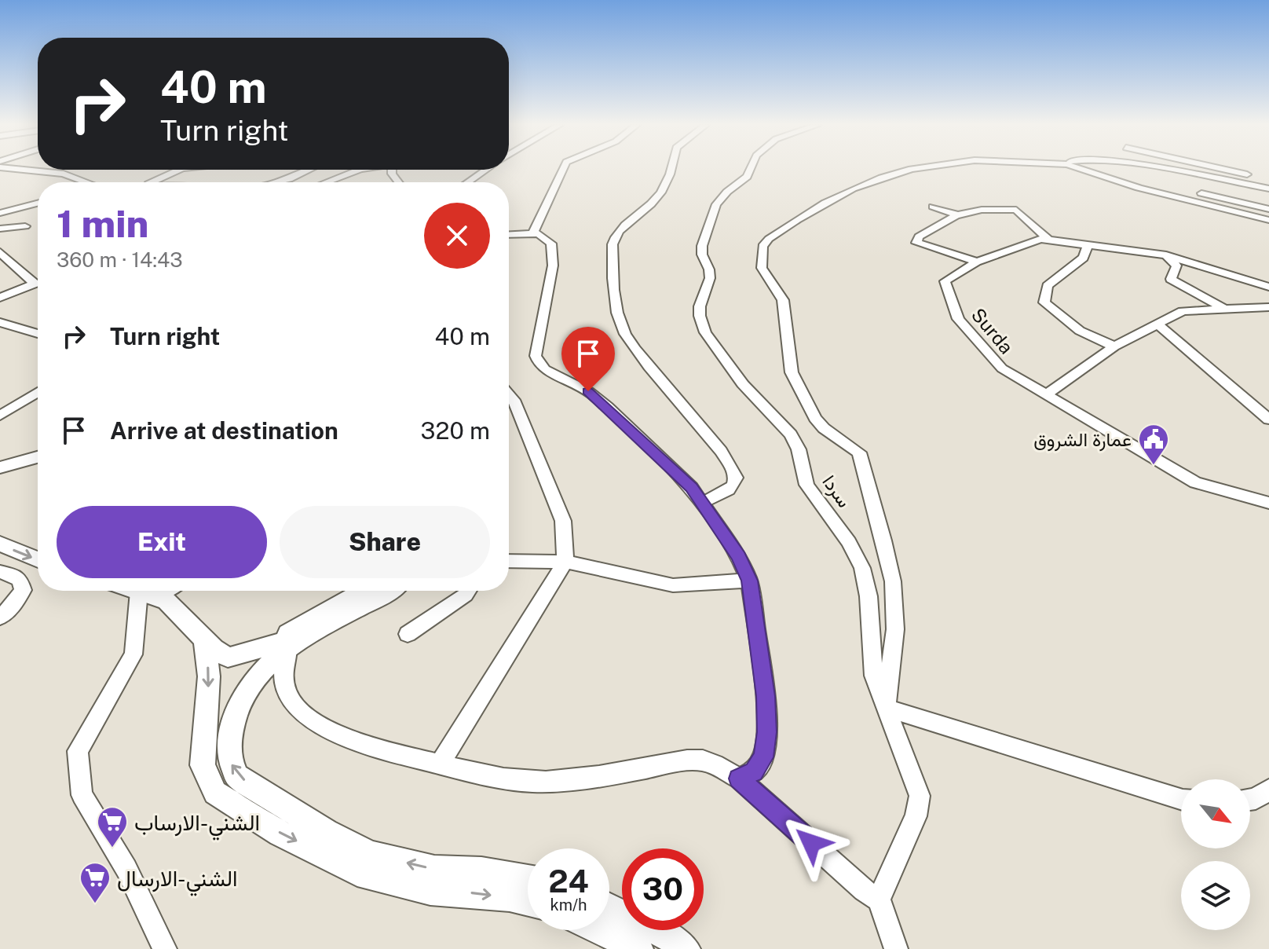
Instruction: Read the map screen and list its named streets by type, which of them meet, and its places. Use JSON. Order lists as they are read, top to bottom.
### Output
{
  "streets": {
    "street": ["Surda", "سردا"]
  },
  "places": {
    "public building": ["عمارة الشروق"],
    "supermarket": ["الشني-الارساب", "الشني-الارسال"]
  },
  "north": "bottom right",
  "page": {
    "turn": ["40 m", "Turn right"],
    "heading": ["1 min", "360 m · 14:43"],
    "list": [
      {
        "name": "Turn right",
        "value": "40 m"
      },
      {
        "name": "Arrive at destination",
        "value": "320 m"
      }
    ],
    "buttons": ["Exit", "Share"],
    "speed": "24 km/h",
    "limit": "30"
  }
}
